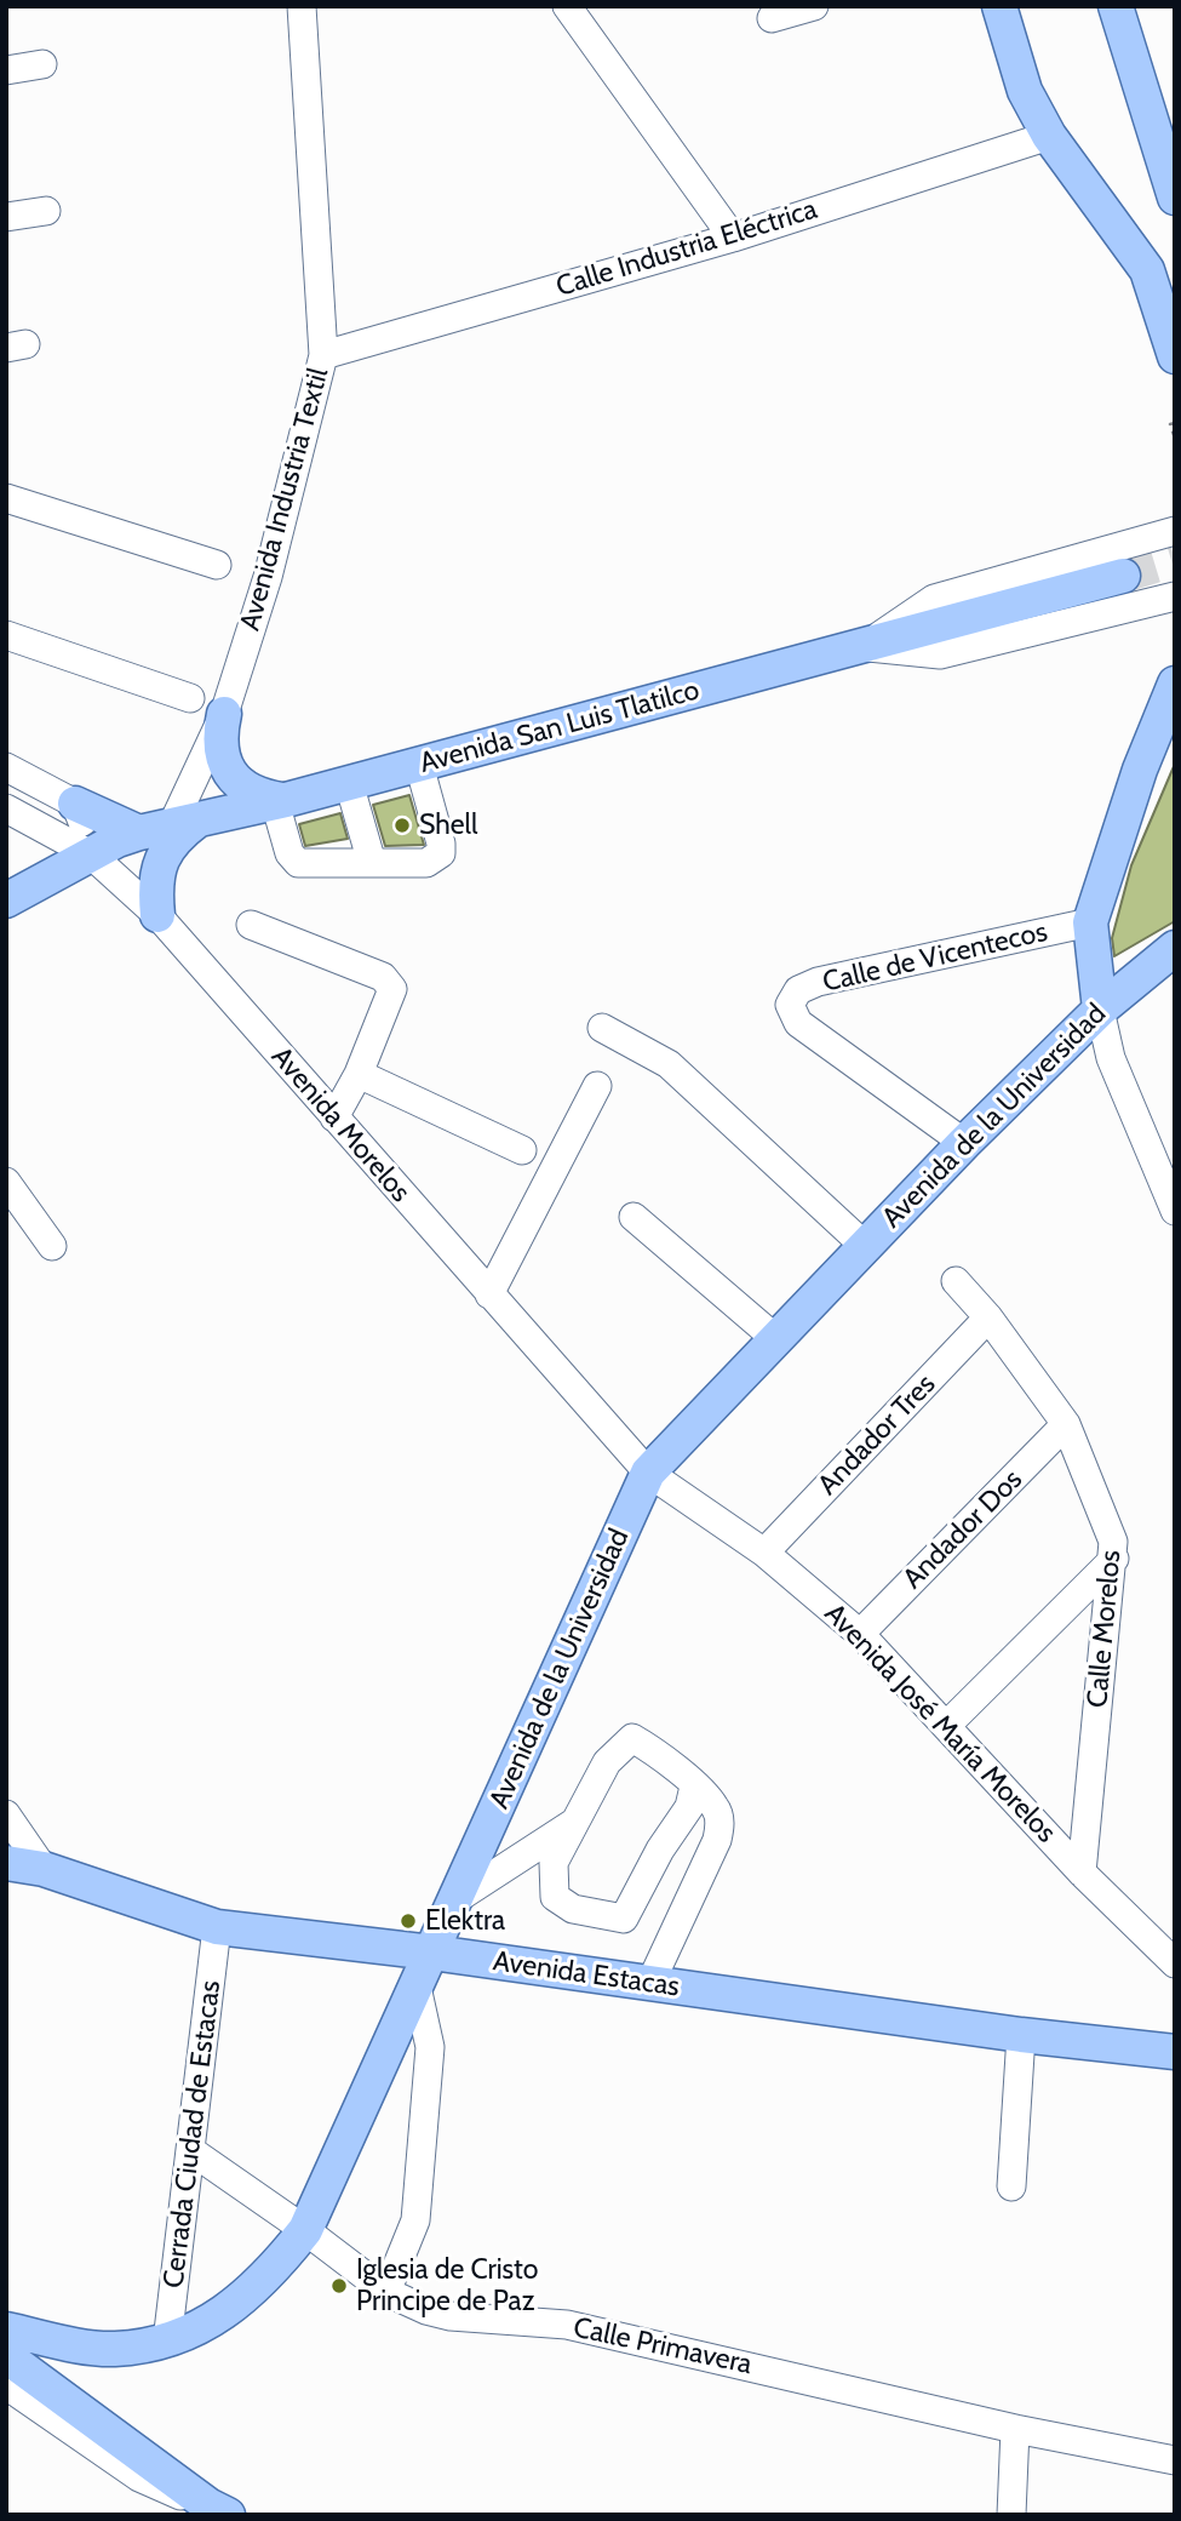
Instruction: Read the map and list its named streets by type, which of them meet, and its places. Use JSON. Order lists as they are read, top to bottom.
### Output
{
  "streets": {
    "main road": ["Avenida San Luis Tlatilco", "Avenida de la Universidad", "Avenida Estacas"],
    "street": [
      "Calle Industria Eléctrica",
      "Avenida Industria Textil",
      "Calle de Vicentecos",
      "Avenida Morelos",
      "Andador Tres",
      "Andador Dos",
      "Calle Morelos",
      "Avenida José María Morelos",
      "Cerrada Ciudad de Estacas",
      "Calle Primavera"
    ]
  },
  "crossings": [
    ["Calle Industria Eléctrica", "Avenida Industria Textil"],
    ["Avenida Industria Textil", "Avenida San Luis Tlatilco"],
    ["Avenida San Luis Tlatilco", "Avenida Morelos"],
    ["Calle de Vicentecos", "Avenida de la Universidad"],
    ["Avenida de la Universidad", "Avenida Morelos"],
    ["Avenida de la Universidad", "Avenida José María Morelos"],
    ["Avenida de la Universidad", "Avenida Estacas"],
    ["Avenida de la Universidad", "Cerrada Ciudad de Estacas"],
    ["Avenida de la Universidad", "Calle Primavera"],
    ["Avenida Morelos", "Avenida José María Morelos"],
    ["Andador Tres", "Calle Morelos"],
    ["Andador Tres", "Avenida José María Morelos"],
    ["Andador Dos", "Calle Morelos"],
    ["Andador Dos", "Avenida José María Morelos"],
    ["Calle Morelos", "Avenida José María Morelos"],
    ["Avenida Estacas", "Cerrada Ciudad de Estacas"],
    ["Cerrada Ciudad de Estacas", "Calle Primavera"]
  ],
  "places": ["Shell", "Elektra", "Iglesia de Cristo Principe de Paz"]
}
